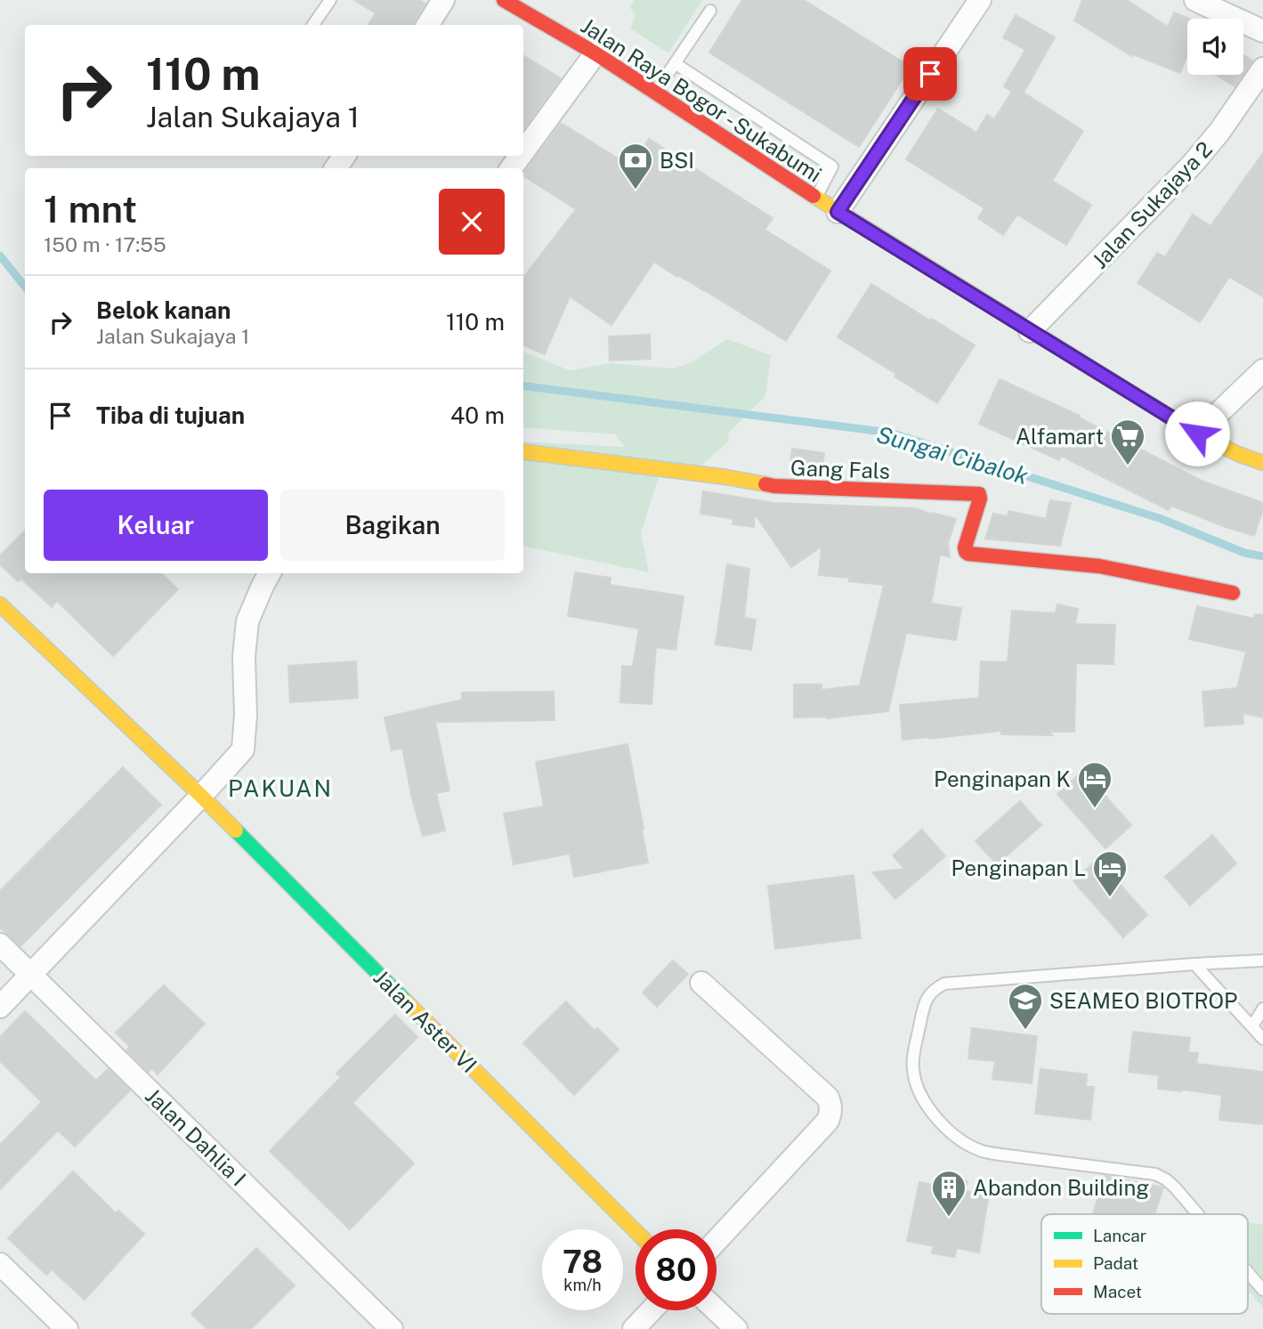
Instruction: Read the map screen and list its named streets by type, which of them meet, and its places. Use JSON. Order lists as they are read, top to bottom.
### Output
{
  "streets": {
    "main road": ["Jalan Raya Bogor - Sukabumi", "Gang Fals", "Jalan Aster VI"],
    "street": ["Jalan Sukajaya 2", "Jalan Dahlia I"]
  },
  "crossings": [
    ["Jalan Raya Bogor - Sukabumi", "Jalan Sukajaya 2"]
  ],
  "districts": ["PAKUAN"],
  "water": ["Sungai Cibalok"],
  "places": {
    "bank": ["BSI"],
    "supermarket": ["Alfamart"],
    "hotel": ["Penginapan K", "Penginapan L"],
    "school or university": ["SEAMEO BIOTROP"],
    "building": ["Abandon Building"]
  },
  "legend": ["Lancar", "Padat", "Macet"],
  "page": {
    "turn": ["110 m", "Jalan Sukajaya 1"],
    "heading": ["1 mnt", "150 m · 17:55"],
    "list": [
      {
        "name": "Belok kanan",
        "note": "Jalan Sukajaya 1",
        "value": "110 m"
      },
      {
        "name": "Tiba di tujuan",
        "value": "40 m"
      }
    ],
    "buttons": ["Keluar", "Bagikan"],
    "speed": "78 km/h",
    "limit": "80"
  }
}
